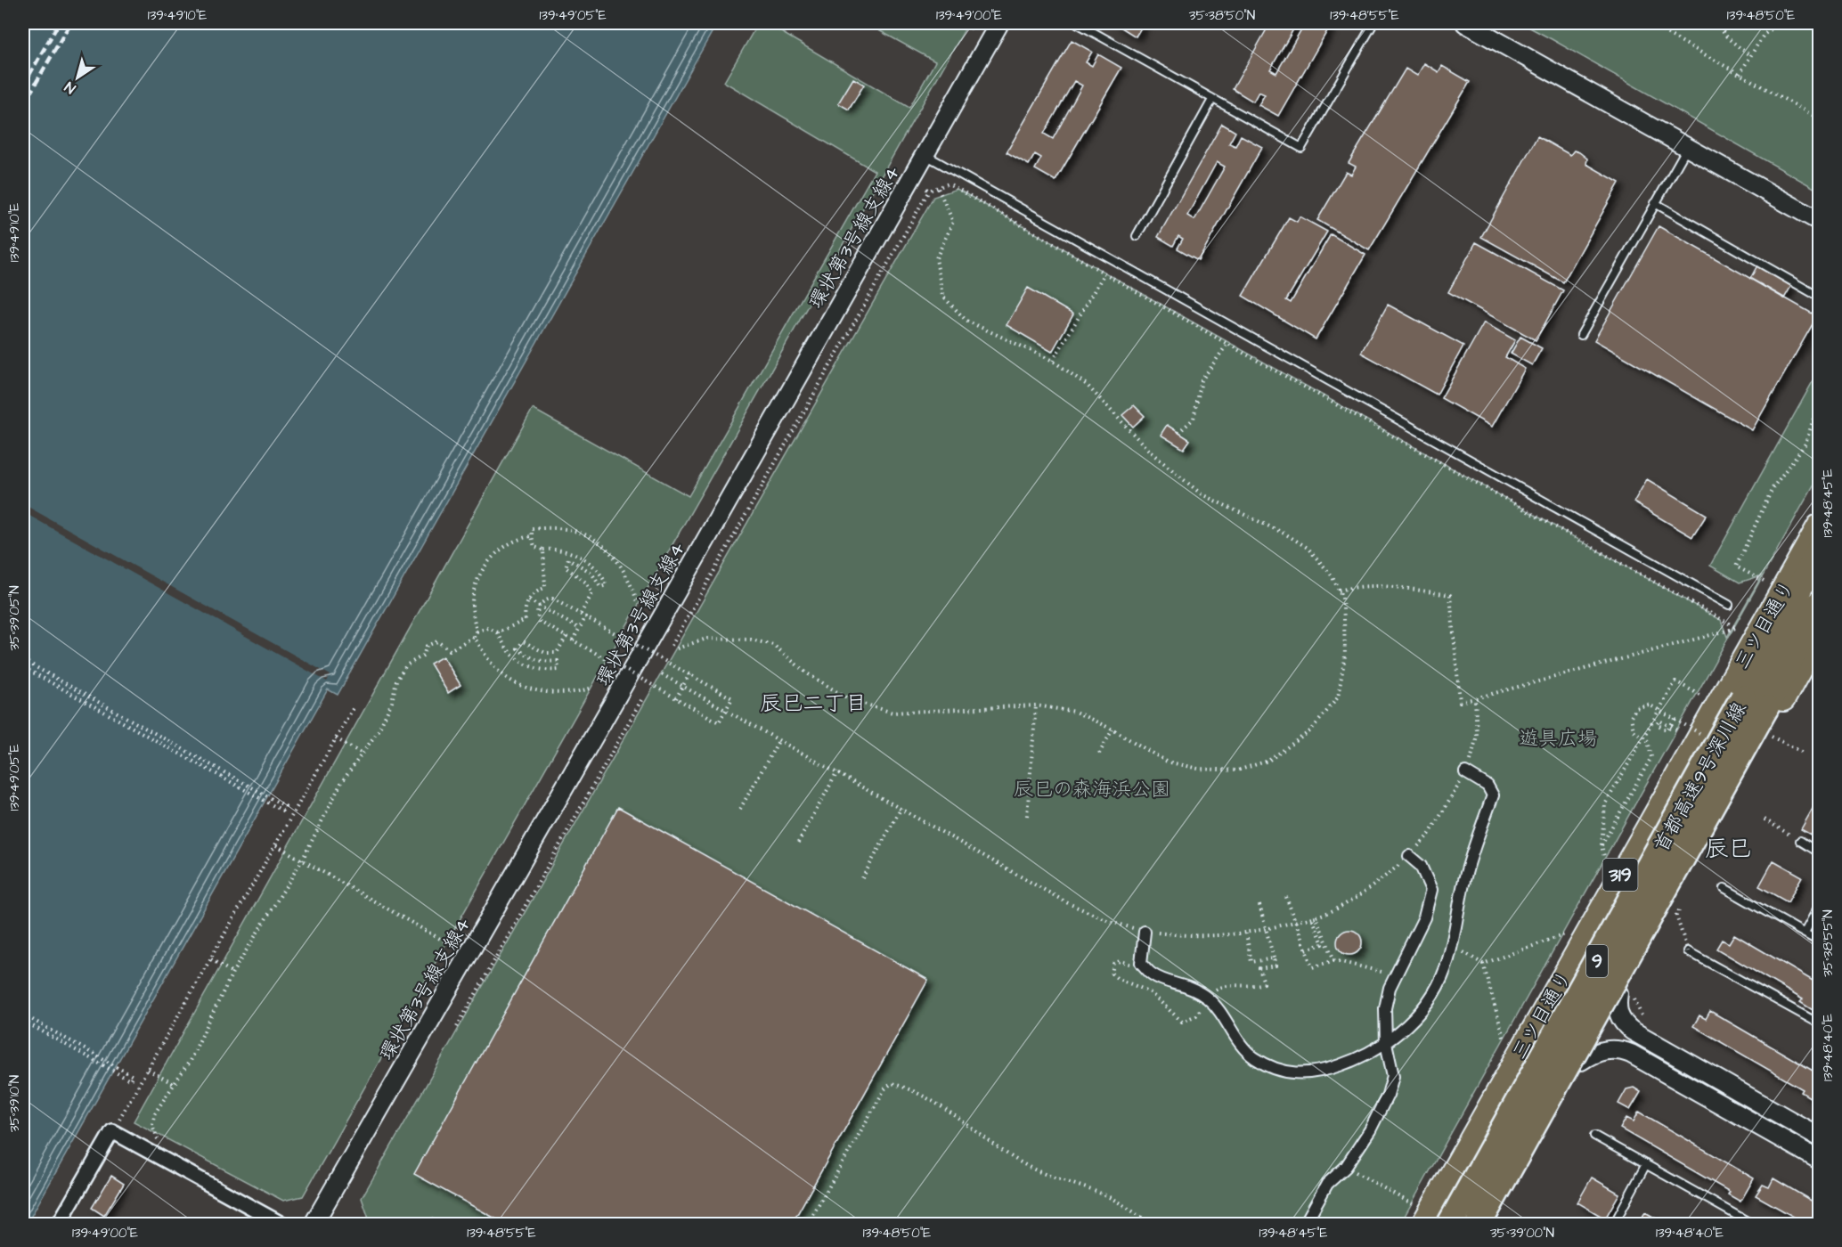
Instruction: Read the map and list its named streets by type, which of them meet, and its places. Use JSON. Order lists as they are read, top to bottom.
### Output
{
  "streets": {
    "highway": ["首都高速9号深川線", "9"],
    "main road": ["三ツ目通り", "319"],
    "street": ["環状第3号線支線4"]
  },
  "crossings": [
    ["首都高速9号深川線", "9"]
  ],
  "districts": ["辰巳二丁目", "辰巳"],
  "parks": ["遊具広場", "辰巳の森海浜公園"],
  "north": "bottom left",
  "coordinates": [
    "139°49'10\"E",
    "139°49'05\"E",
    "139°49'00\"E",
    "35°38'50\"N",
    "139°48'55\"E",
    "139°48'50\"E",
    "139°48'45\"E",
    "35°39'05\"N",
    "35°38'55\"N",
    "139°48'40\"E",
    "35°39'10\"N",
    "35°39'00\"N"
  ]
}
